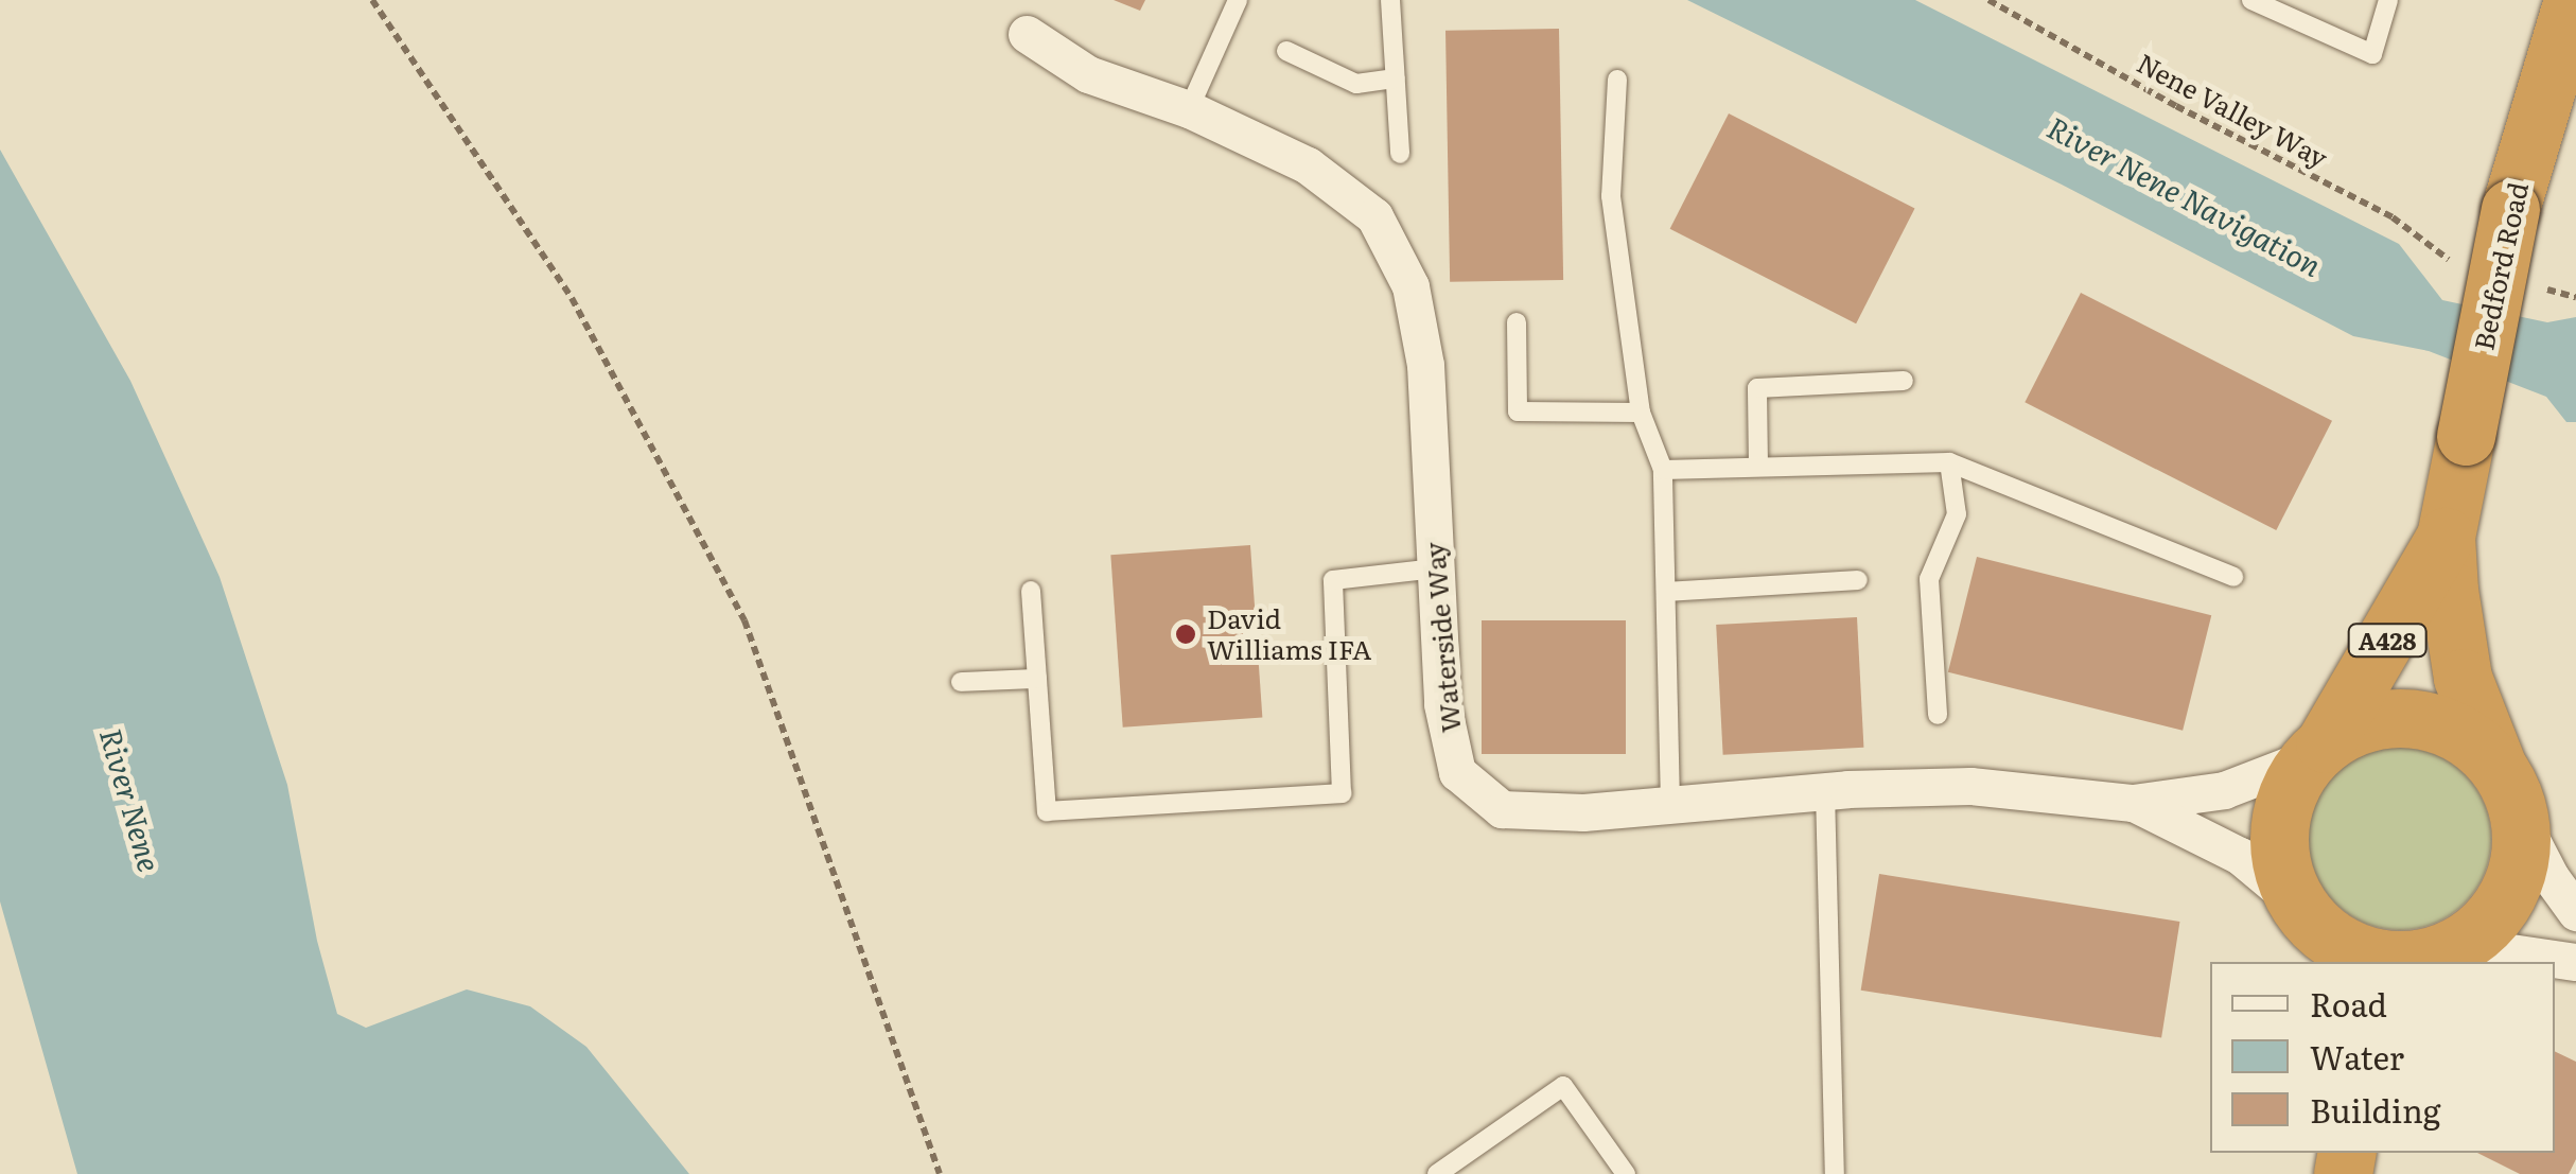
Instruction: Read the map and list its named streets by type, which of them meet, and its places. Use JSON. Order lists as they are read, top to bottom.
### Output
{
  "streets": {
    "highway": ["Bedford Road", "A428"],
    "street": ["Waterside Way"],
    "path": ["Nene Valley Way"]
  },
  "crossings": [
    ["Bedford Road", "Waterside Way"]
  ],
  "water": ["River Nene Navigation", "River Nene"],
  "places": ["David Williams IFA"],
  "legend": ["Road", "Water", "Building"]
}
